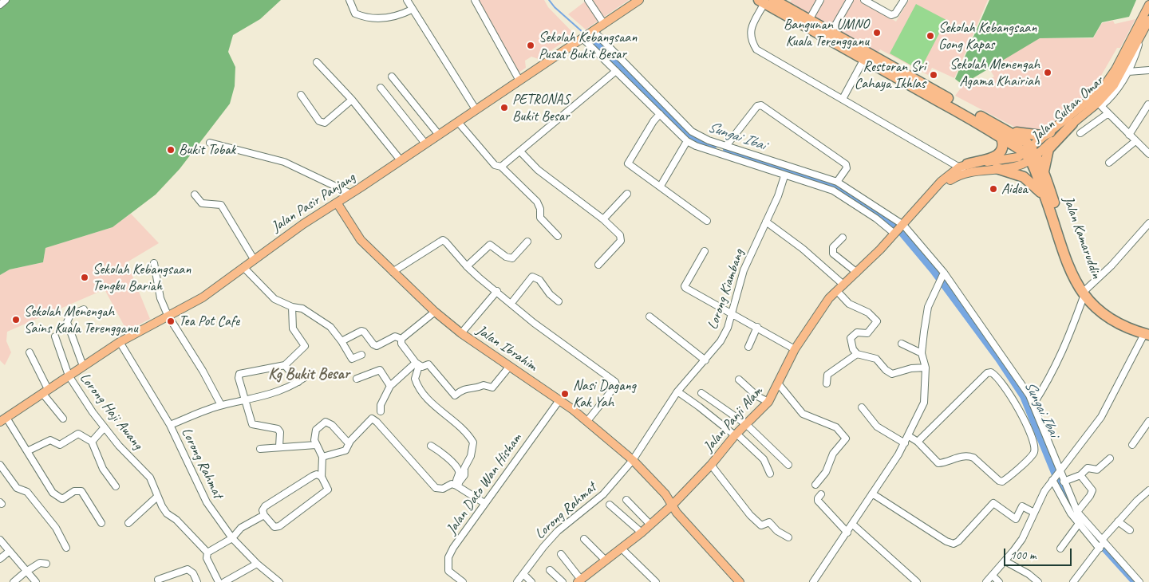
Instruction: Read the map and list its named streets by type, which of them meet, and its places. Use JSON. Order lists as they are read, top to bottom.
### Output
{
  "streets": {
    "highway": ["Jalan Kamaruddin"],
    "main road": [
      "Jalan Sultan Omar",
      "Jalan Pasir Panjang",
      "Jalan Ibrahim",
      "Jalan Panji Alam"
    ],
    "street": [
      "Lorong Kiambang",
      "Lorong Haji Awang",
      "Lorong Rahmat",
      "Jalan Dato Wan Hisham"
    ]
  },
  "crossings": [
    ["Jalan Sultan Omar", "Jalan Kamaruddin"],
    ["Jalan Pasir Panjang", "Jalan Ibrahim"],
    ["Jalan Pasir Panjang", "Lorong Haji Awang"],
    ["Jalan Pasir Panjang", "Lorong Rahmat"],
    ["Lorong Kiambang", "Jalan Ibrahim"],
    ["Lorong Kiambang", "Lorong Rahmat"],
    ["Jalan Ibrahim", "Jalan Panji Alam"],
    ["Jalan Ibrahim", "Lorong Rahmat"],
    ["Jalan Ibrahim", "Jalan Dato Wan Hisham"]
  ],
  "districts": ["Kg Bukit Besar"],
  "water": ["Sungai Ibai"],
  "places": [
    "Bangunan UMNO Kuala Terengganu",
    "Sekolah Kebangsaan Gong Kapas",
    "Sekolah Kebangsaan Pusat Bukit Besar",
    "Sekolah Menengah Agama Khairiah",
    "Restoran Sri Cahaya Ikhlas",
    "PETRONAS Bukit Besar",
    "Bukit Tobak",
    "Aidea",
    "Sekolah Kebangsaan Tengku Bariah",
    "Sekolah Menengah Sains Kuala Terengganu",
    "Tea Pot Cafe",
    "Nasi Dagang Kak Yah"
  ],
  "scale_bar": "100 m"
}
